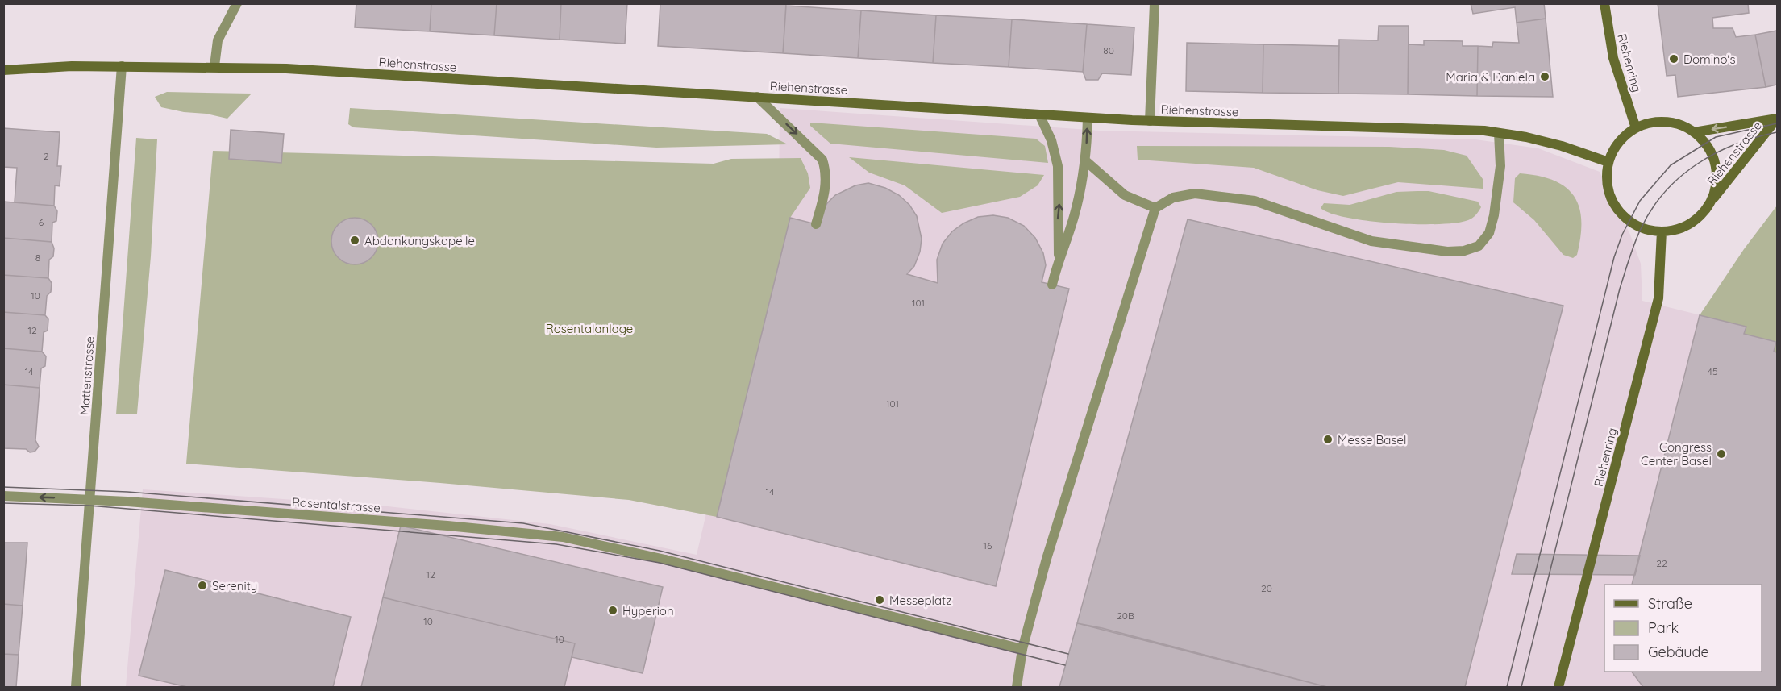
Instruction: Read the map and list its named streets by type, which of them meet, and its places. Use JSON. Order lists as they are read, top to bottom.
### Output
{
  "streets": {
    "main road": ["Riehenring", "Riehenstrasse"],
    "street": ["Mattenstrasse", "Rosentalstrasse"]
  },
  "crossings": [
    ["Riehenring", "Riehenstrasse"],
    ["Riehenstrasse", "Mattenstrasse"],
    ["Mattenstrasse", "Rosentalstrasse"]
  ],
  "parks": ["Rosentalanlage"],
  "places": [
    "Domino's",
    "Maria & Daniela",
    "Abdankungskapelle",
    "Messe Basel",
    "Congress Center Basel",
    "Serenity",
    "Messeplatz",
    "Hyperion"
  ],
  "house_numbers": [
    "80",
    "2",
    "6",
    "8",
    "10",
    "101",
    "12",
    "14",
    "45",
    "101",
    "14",
    "16",
    "22",
    "12",
    "20",
    "20B",
    "10",
    "10"
  ],
  "legend": ["Straße", "Park", "Gebäude"]
}
